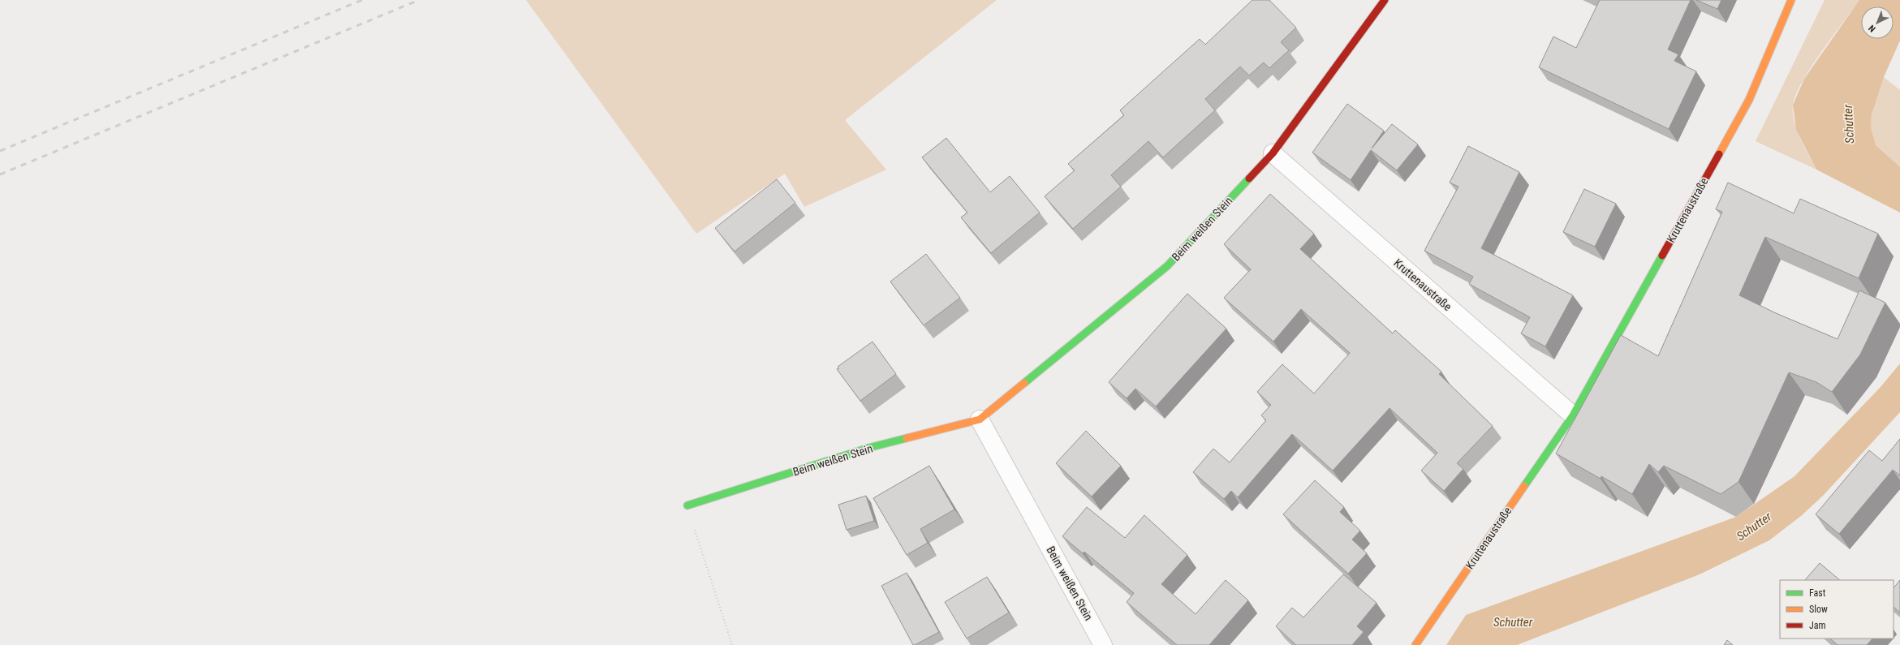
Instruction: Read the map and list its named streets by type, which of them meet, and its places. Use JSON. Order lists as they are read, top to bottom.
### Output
{
  "streets": {
    "street": ["Kruttenaustraße", "Beim weißen Stein"]
  },
  "crossings": [
    ["Kruttenaustraße", "Beim weißen Stein"]
  ],
  "water": ["Schutter"],
  "legend": ["Fast", "Slow", "Jam"],
  "north": "bottom left"
}
